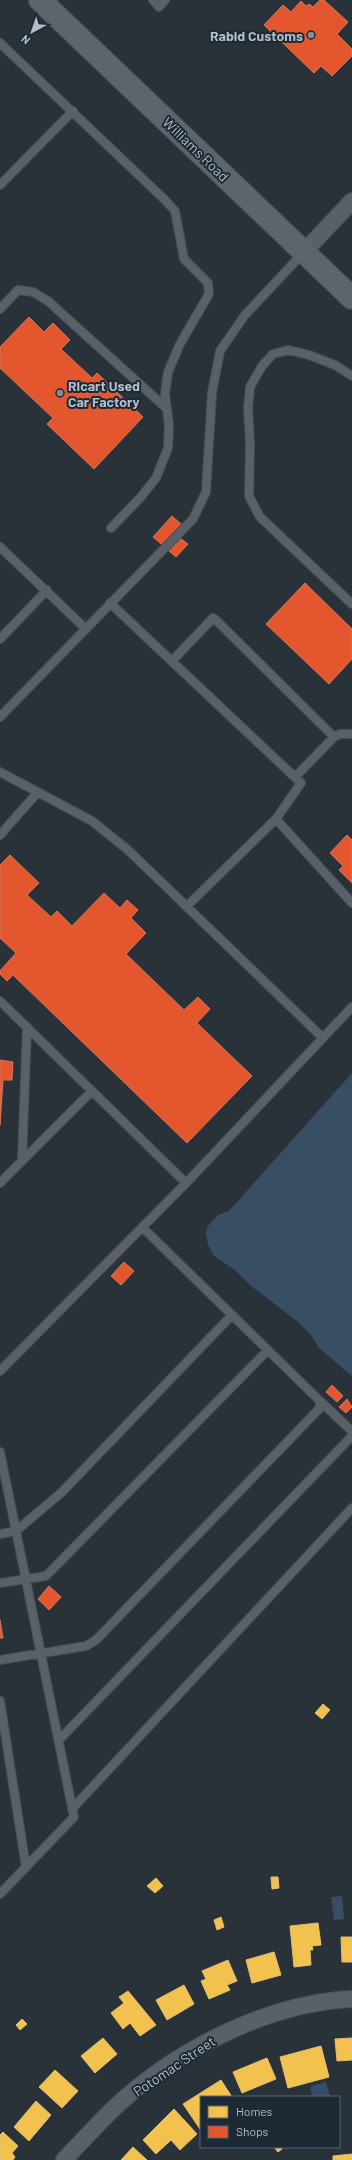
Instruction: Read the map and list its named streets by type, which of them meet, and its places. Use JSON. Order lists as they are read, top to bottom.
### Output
{
  "streets": {
    "main road": ["Williams Road"],
    "street": ["Potomac Street"]
  },
  "places": ["Rabid Customs", "Ricart Used Car Factory"],
  "legend": ["Homes", "Shops"],
  "north": "bottom left"
}
